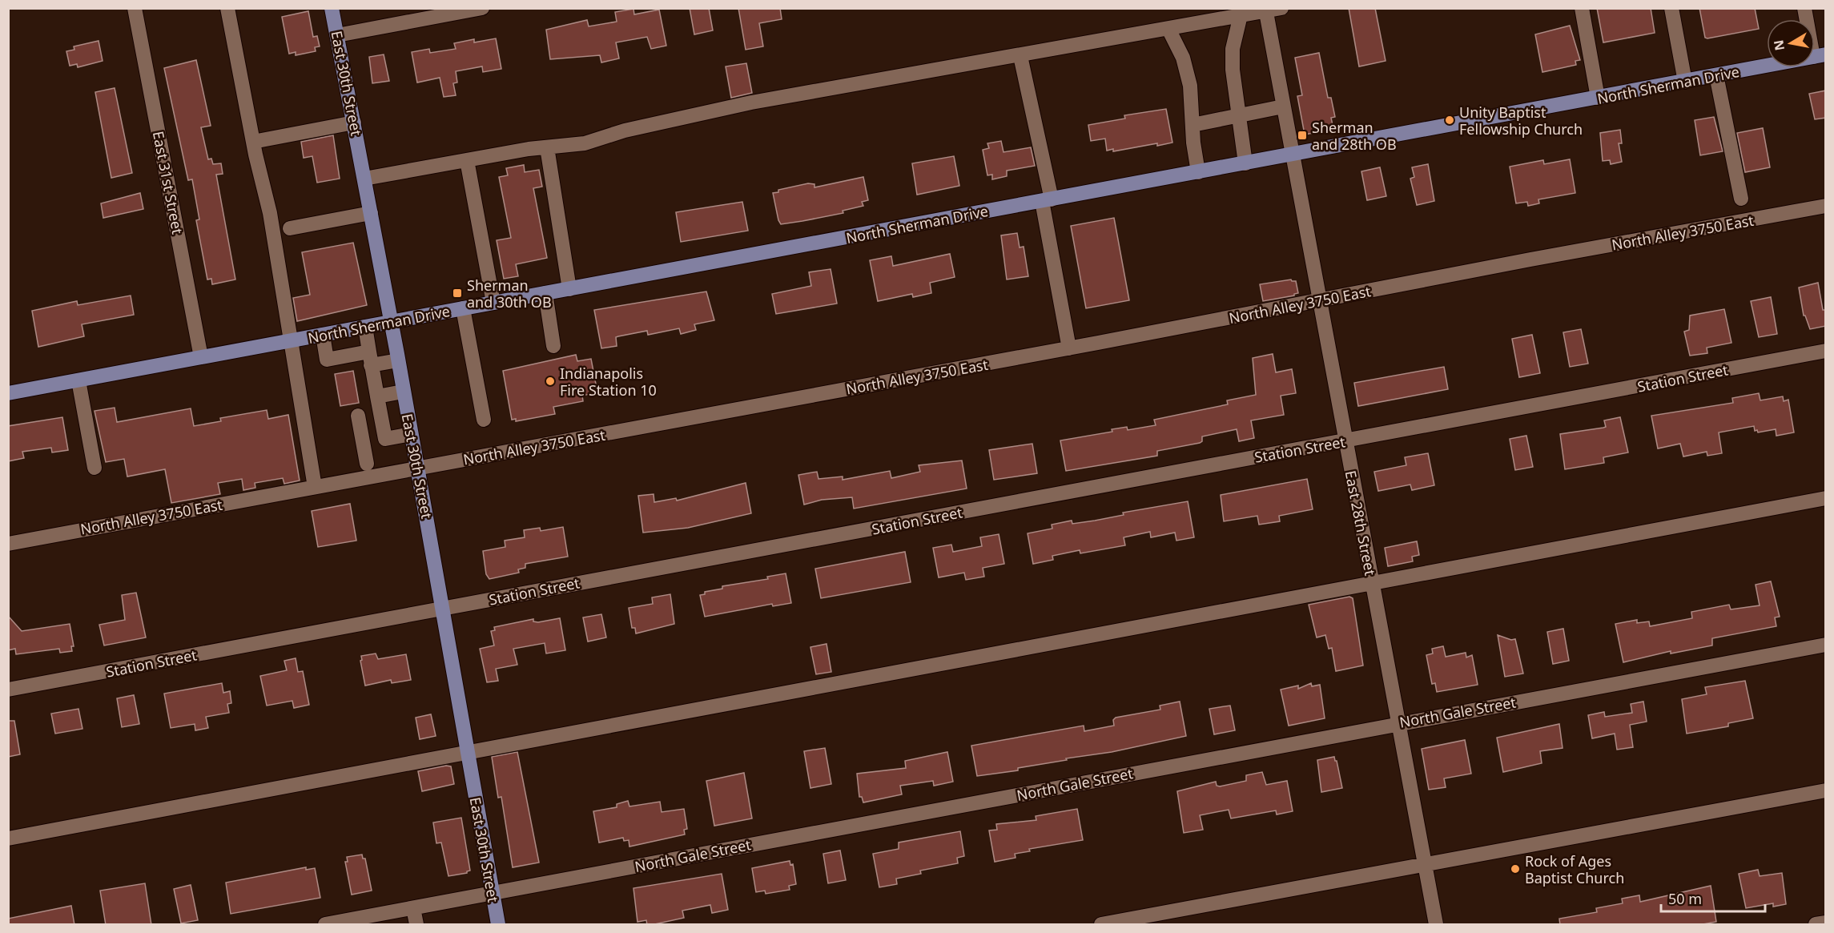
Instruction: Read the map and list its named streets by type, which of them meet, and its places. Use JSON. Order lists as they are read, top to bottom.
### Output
{
  "streets": {
    "main road": ["East 30th Street", "North Sherman Drive"],
    "street": [
      "East 31st Street",
      "North Alley 3750 East",
      "Station Street",
      "East 28th Street",
      "North Gale Street"
    ]
  },
  "crossings": [
    ["East 30th Street", "North Sherman Drive"],
    ["East 30th Street", "North Alley 3750 East"],
    ["East 30th Street", "Station Street"],
    ["East 30th Street", "North Gale Street"],
    ["North Sherman Drive", "East 31st Street"],
    ["North Sherman Drive", "East 28th Street"],
    ["North Alley 3750 East", "East 28th Street"],
    ["Station Street", "East 28th Street"],
    ["East 28th Street", "North Gale Street"]
  ],
  "places": {
    "other": ["Unity Baptist Fellowship Church", "Indianapolis Fire Station 10", "Rock of Ages Baptist Church"],
    "transit": ["Sherman and 28th OB", "Sherman and 30th OB"]
  },
  "scale_bar": "50 m",
  "north": "left"
}
